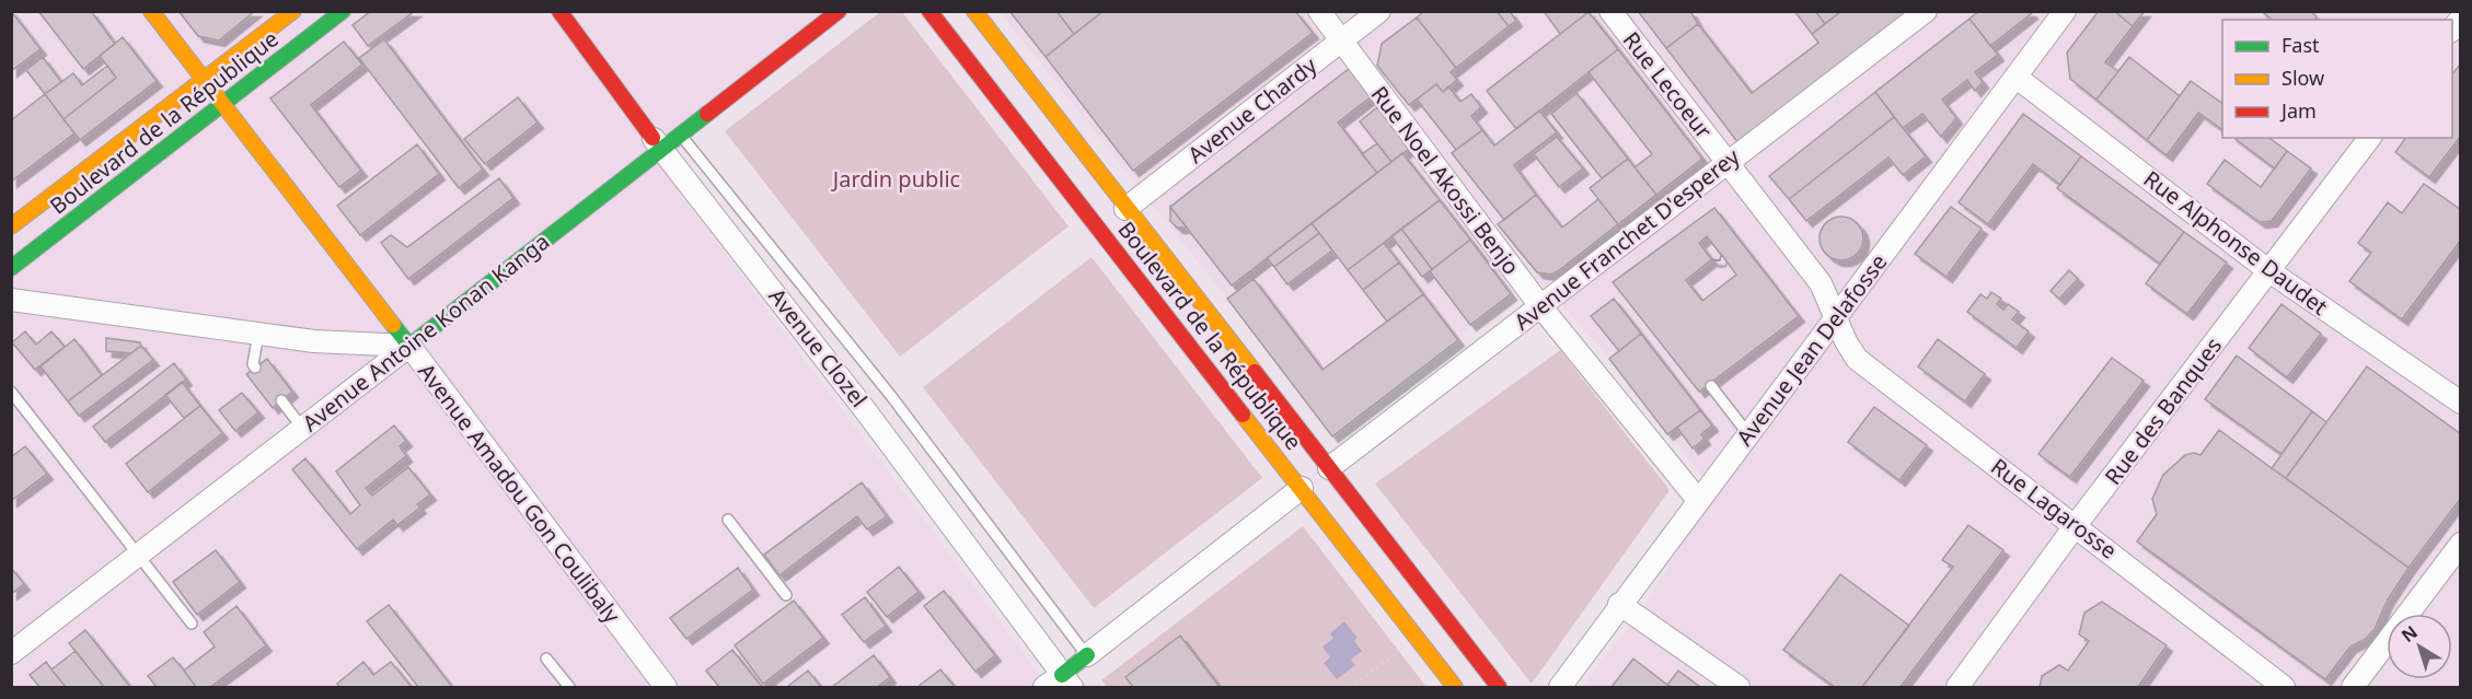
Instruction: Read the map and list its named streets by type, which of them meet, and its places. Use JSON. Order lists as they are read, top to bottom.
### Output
{
  "streets": {
    "main road": [
      "Boulevard de la République",
      "Avenue Antoine Konan Kanga",
      "Avenue Clozel",
      "Avenue Amadou Gon Coulibaly"
    ],
    "street": [
      "Rue Lecoeur",
      "Avenue Chardy",
      "Rue Noel Akossi Benjo",
      "Avenue Franchet D'esperey",
      "Rue Alphonse Daudet",
      "Avenue Jean Delafosse",
      "Rue des Banques",
      "Rue Lagarosse"
    ]
  },
  "crossings": [
    ["Rue Lecoeur", "Avenue Franchet D'esperey"],
    ["Rue Lecoeur", "Avenue Jean Delafosse"],
    ["Rue Lecoeur", "Rue Lagarosse"],
    ["Avenue Chardy", "Boulevard de la République"],
    ["Avenue Chardy", "Rue Noel Akossi Benjo"],
    ["Boulevard de la République", "Avenue Franchet D'esperey"],
    ["Boulevard de la République", "Avenue Amadou Gon Coulibaly"],
    ["Rue Noel Akossi Benjo", "Avenue Franchet D'esperey"],
    ["Rue Noel Akossi Benjo", "Avenue Jean Delafosse"],
    ["Rue Alphonse Daudet", "Avenue Jean Delafosse"],
    ["Rue Alphonse Daudet", "Rue des Banques"],
    ["Avenue Antoine Konan Kanga", "Avenue Clozel"],
    ["Avenue Antoine Konan Kanga", "Avenue Amadou Gon Coulibaly"],
    ["Avenue Jean Delafosse", "Rue Lagarosse"],
    ["Rue des Banques", "Rue Lagarosse"]
  ],
  "parks": ["Jardin public"],
  "legend": ["Fast", "Slow", "Jam"],
  "north": "top left"
}
